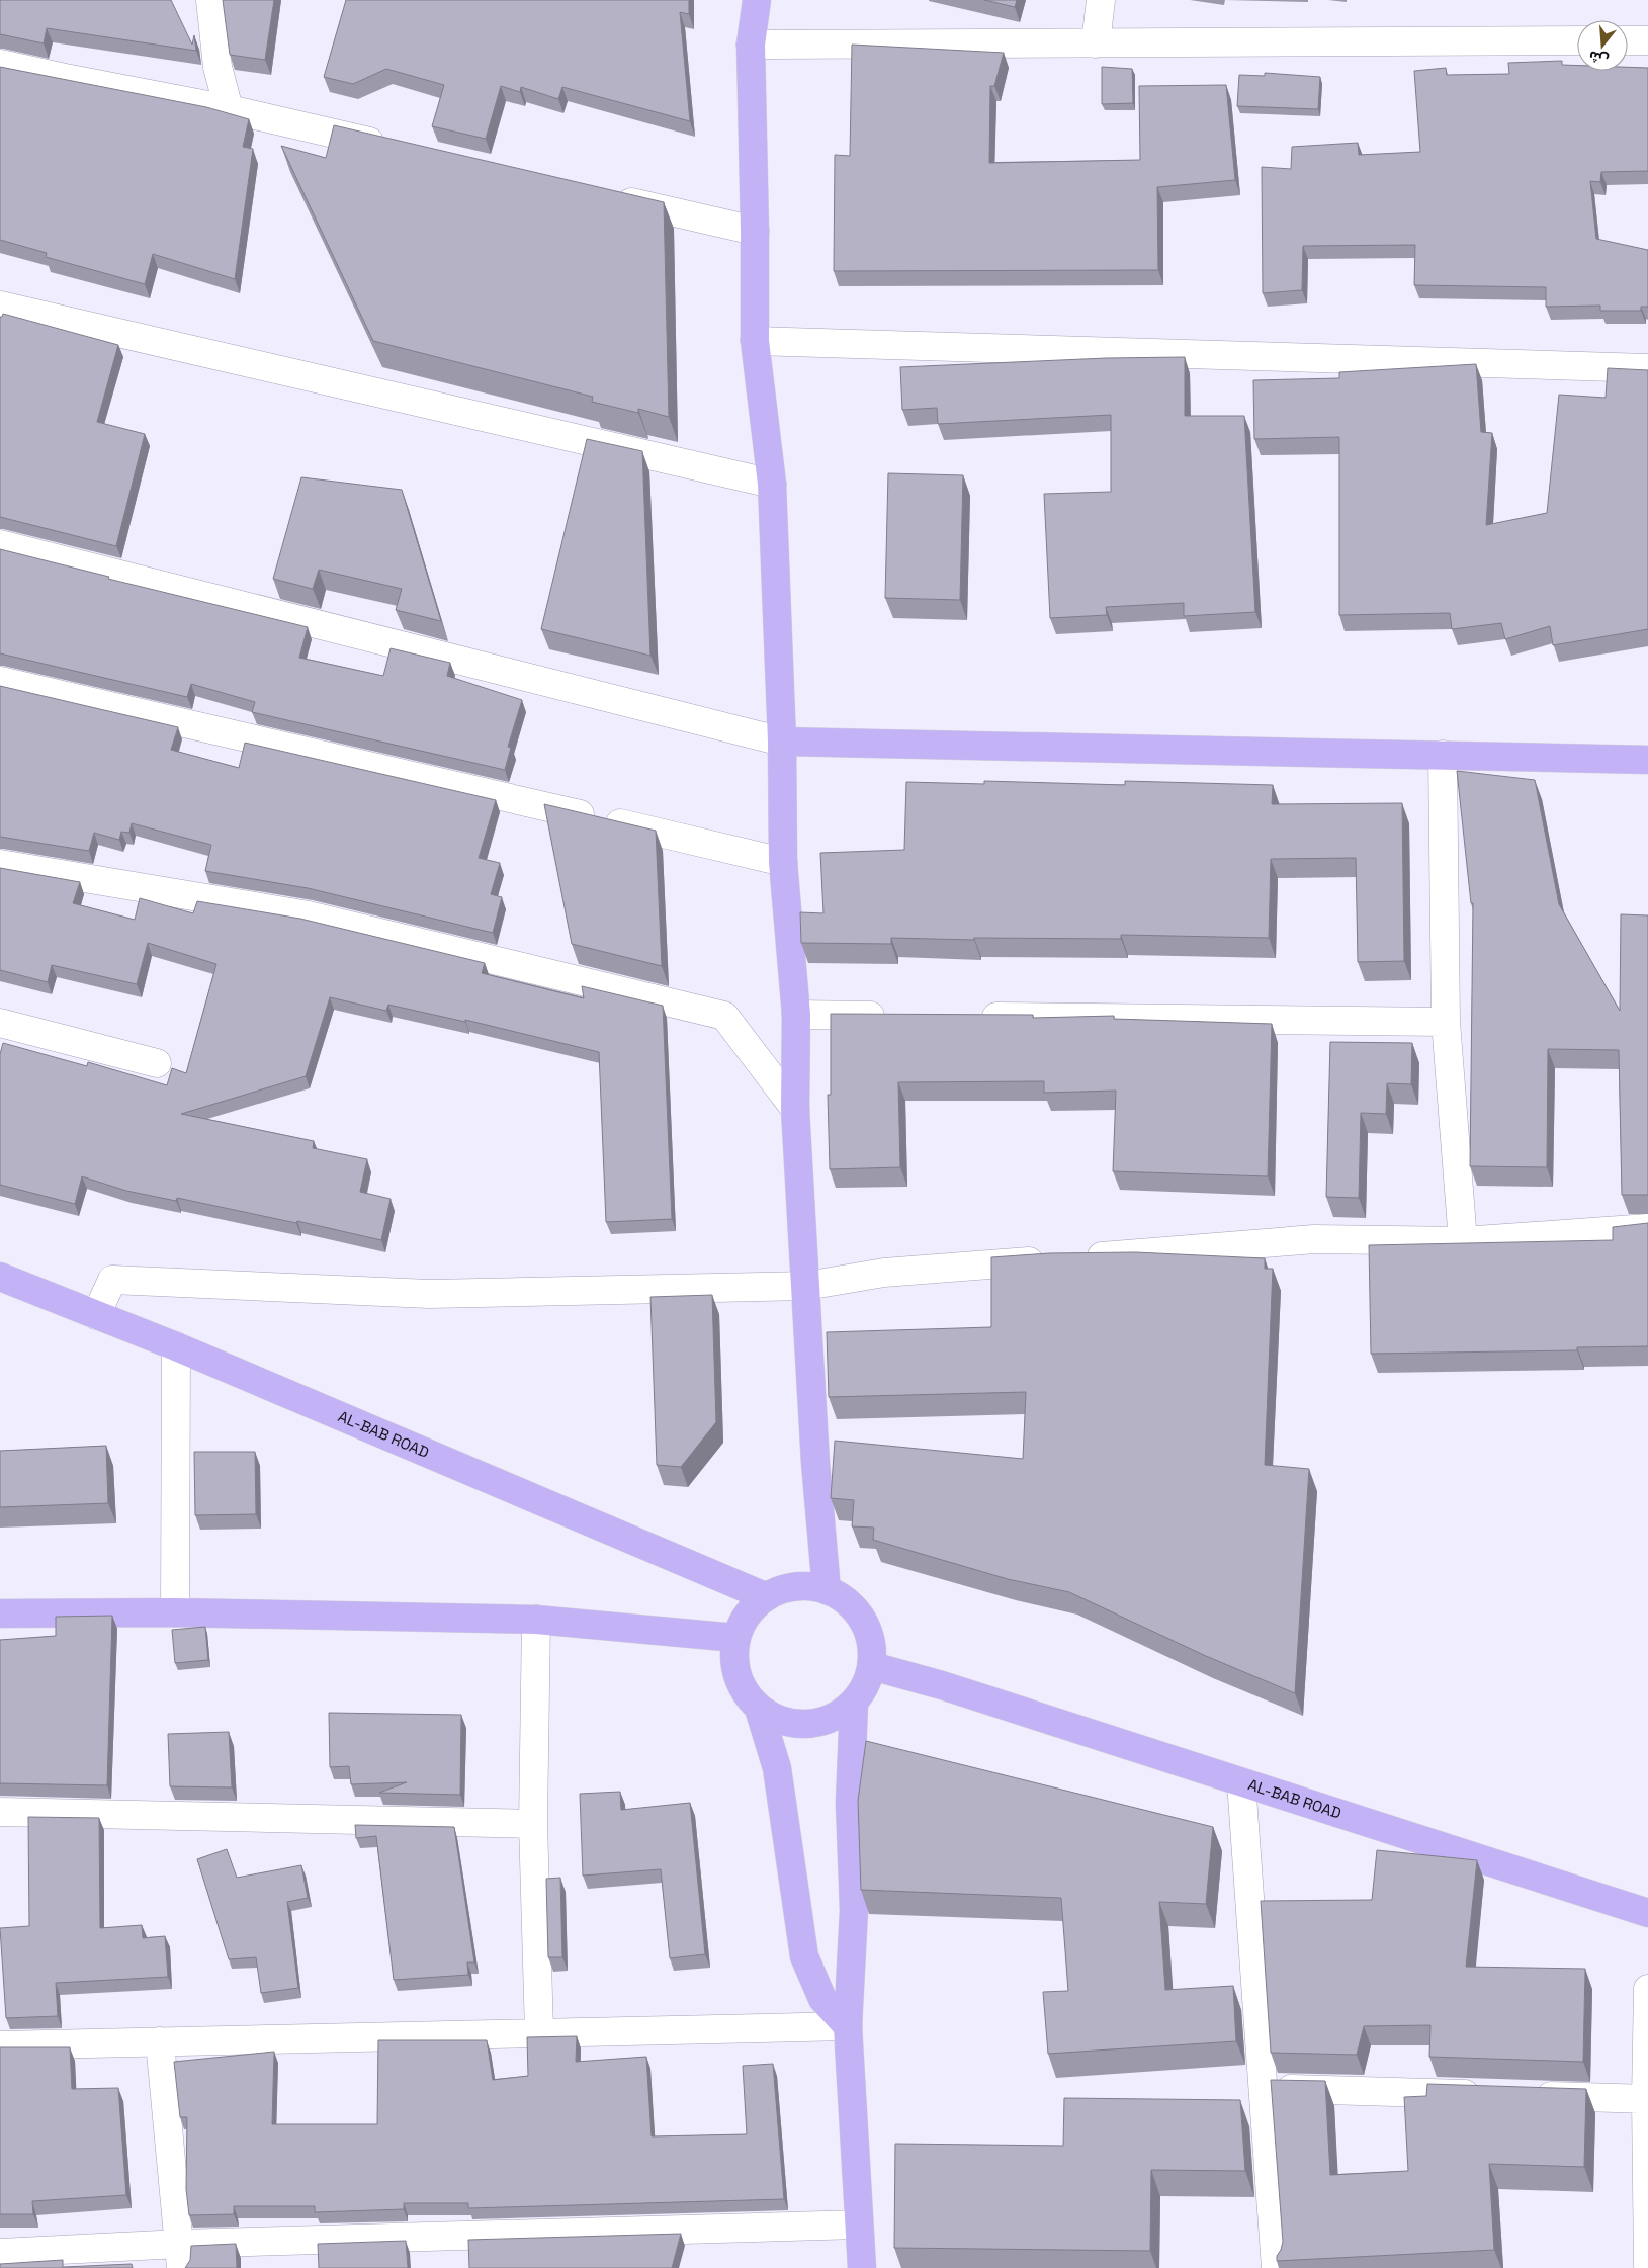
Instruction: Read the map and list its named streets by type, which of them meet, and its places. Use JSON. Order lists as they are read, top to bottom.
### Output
{
  "streets": {
    "main road": ["AL-BAB ROAD"]
  },
  "north": "bottom"
}
